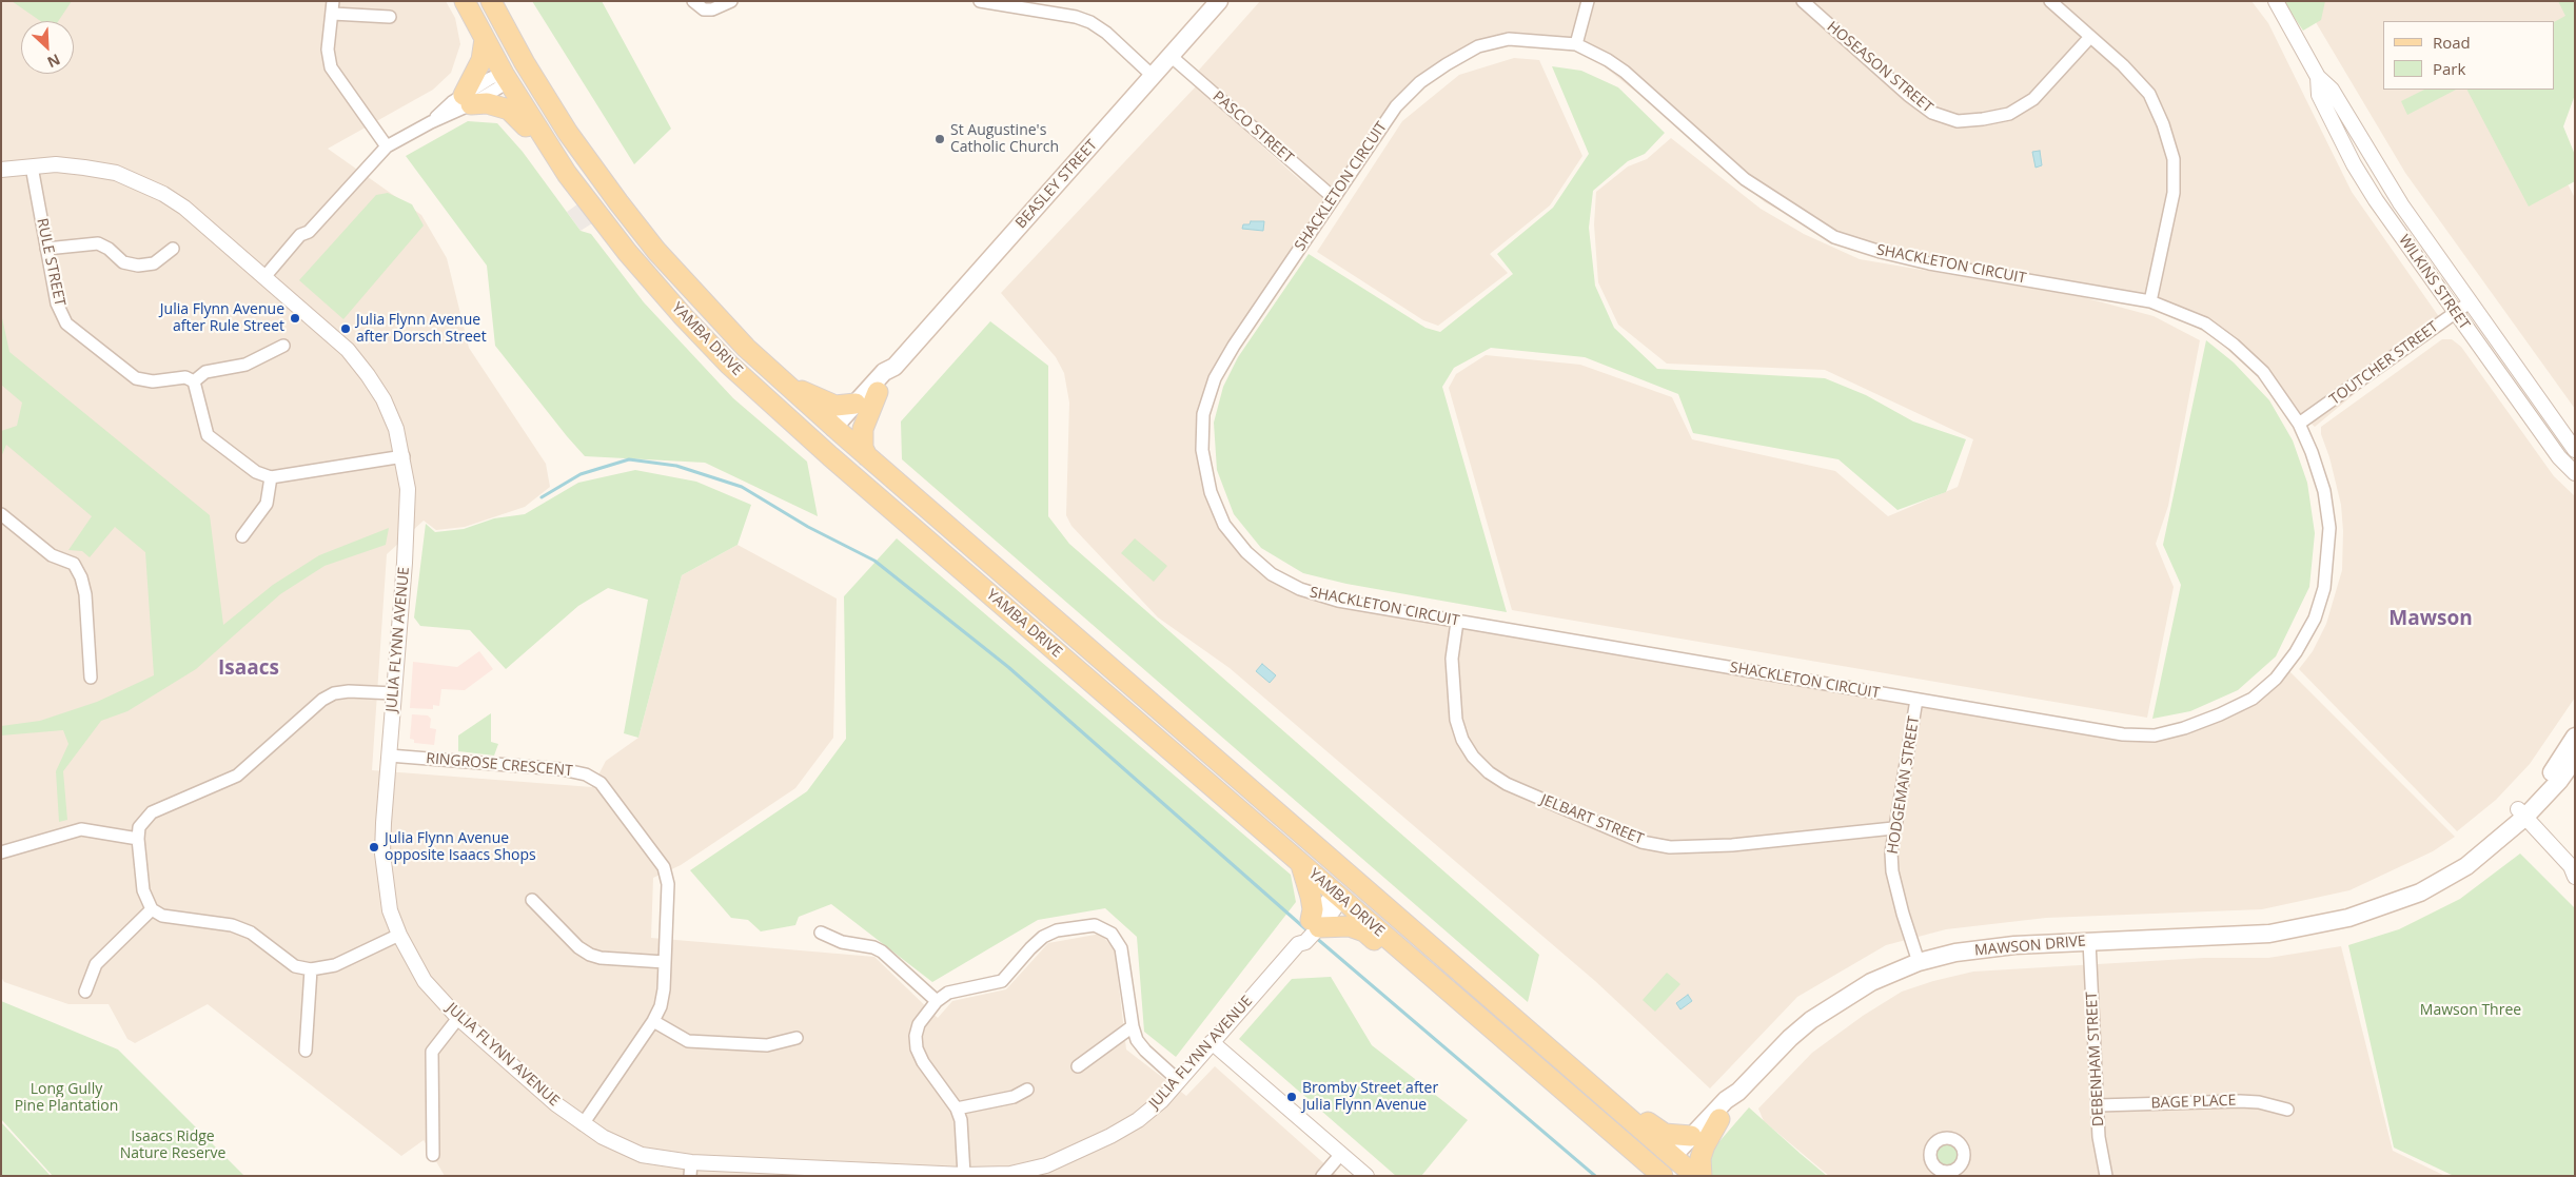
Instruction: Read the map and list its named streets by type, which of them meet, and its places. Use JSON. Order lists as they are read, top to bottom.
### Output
{
  "streets": {
    "main road": ["BEASLEY STREET", "YAMBA DRIVE", "MAWSON DRIVE"],
    "street": [
      "HOSEASON STREET",
      "PASCO STREET",
      "SHACKLETON CIRCUIT",
      "RULE STREET",
      "WILKINS STREET",
      "TOUTCHER STREET",
      "JULIA FLYNN AVENUE",
      "RINGROSE CRESCENT",
      "HODGEMAN STREET",
      "JELBART STREET",
      "DEBENHAM STREET",
      "BAGE PLACE"
    ]
  },
  "crossings": [
    ["PASCO STREET", "BEASLEY STREET"],
    ["PASCO STREET", "SHACKLETON CIRCUIT"],
    ["BEASLEY STREET", "YAMBA DRIVE"],
    ["SHACKLETON CIRCUIT", "TOUTCHER STREET"],
    ["SHACKLETON CIRCUIT", "HODGEMAN STREET"],
    ["SHACKLETON CIRCUIT", "JELBART STREET"],
    ["RULE STREET", "JULIA FLYNN AVENUE"],
    ["WILKINS STREET", "TOUTCHER STREET"],
    ["YAMBA DRIVE", "JULIA FLYNN AVENUE"],
    ["YAMBA DRIVE", "MAWSON DRIVE"],
    ["JULIA FLYNN AVENUE", "RINGROSE CRESCENT"],
    ["HODGEMAN STREET", "JELBART STREET"],
    ["HODGEMAN STREET", "MAWSON DRIVE"],
    ["MAWSON DRIVE", "DEBENHAM STREET"],
    ["DEBENHAM STREET", "BAGE PLACE"]
  ],
  "districts": ["Mawson", "Isaacs"],
  "parks": ["Mawson Three", "Long Gully Pine Plantation", "Isaacs Ridge Nature Reserve"],
  "places": [
    "St Augustine's Catholic Church",
    "Julia Flynn Avenue after Rule Street",
    "Julia Flynn Avenue after Dorsch Street",
    "Julia Flynn Avenue opposite Isaacs Shops",
    "Bromby Street after Julia Flynn Avenue"
  ],
  "legend": ["Road", "Park"],
  "north": "bottom right"
}
